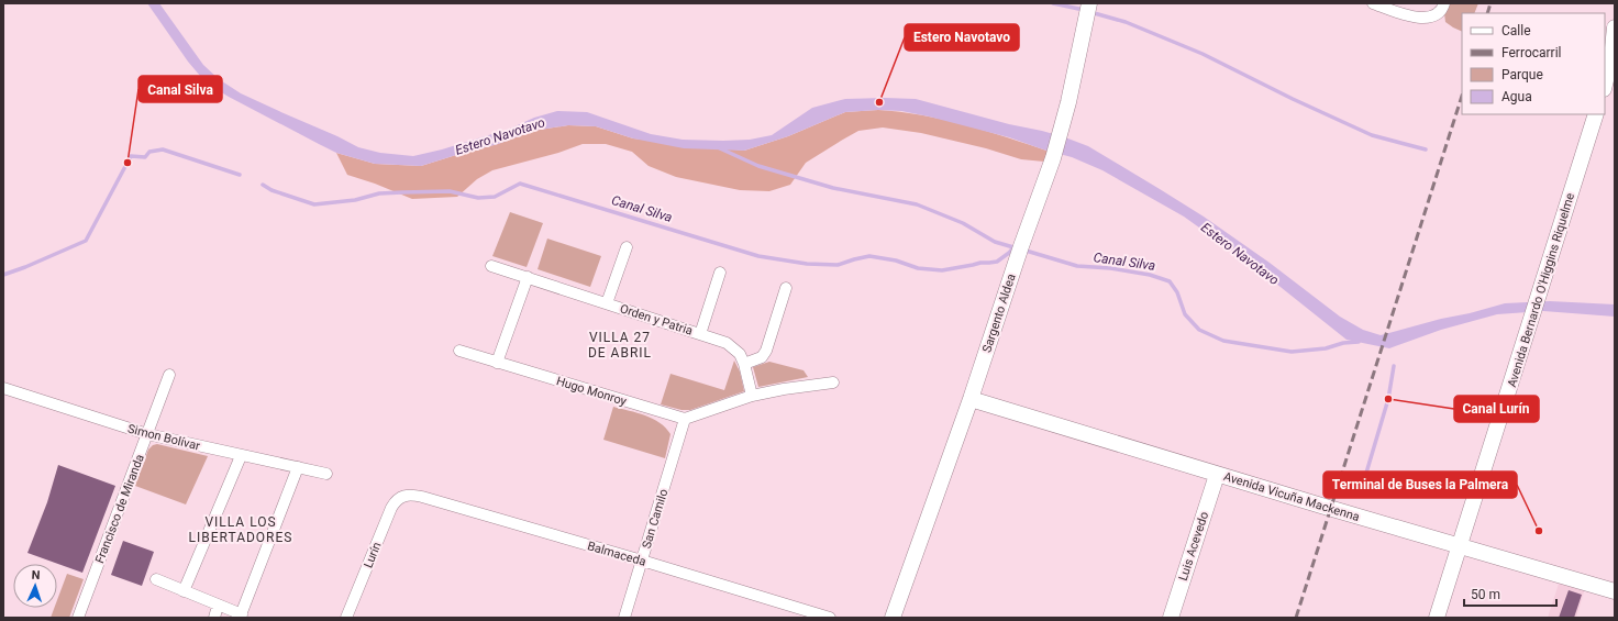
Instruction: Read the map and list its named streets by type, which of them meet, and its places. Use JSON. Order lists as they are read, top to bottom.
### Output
{
  "streets": {
    "street": [
      "Avenida Bernardo O'Higgins Riquelme",
      "Sargento Aldea",
      "Orden y Patria",
      "Hugo Monroy",
      "Simon Bolívar",
      "Avenida Vicuña Mackenna",
      "Francisco de Miranda",
      "San Camilo",
      "Luis Acevedo",
      "Balmaceda",
      "Lurín"
    ]
  },
  "crossings": [
    ["Avenida Bernardo O'Higgins Riquelme", "Avenida Vicuña Mackenna"],
    ["Sargento Aldea", "Avenida Vicuña Mackenna"],
    ["Hugo Monroy", "San Camilo"],
    ["Simon Bolívar", "Francisco de Miranda"],
    ["Avenida Vicuña Mackenna", "Luis Acevedo"],
    ["San Camilo", "Balmaceda"],
    ["Balmaceda", "Lurín"]
  ],
  "districts": ["VILLA 27 DE ABRIL", "VILLA LOS LIBERTADORES"],
  "water": ["Estero Navotavo", "Canal Silva"],
  "places": [
    "Estero Navotavo",
    "Canal Silva",
    "Canal Lurín",
    "Terminal de Buses la Palmera"
  ],
  "legend": [
    "Calle",
    "Ferrocarril",
    "Parque",
    "Agua"
  ],
  "scale_bar": "50 m",
  "north": "top"
}
